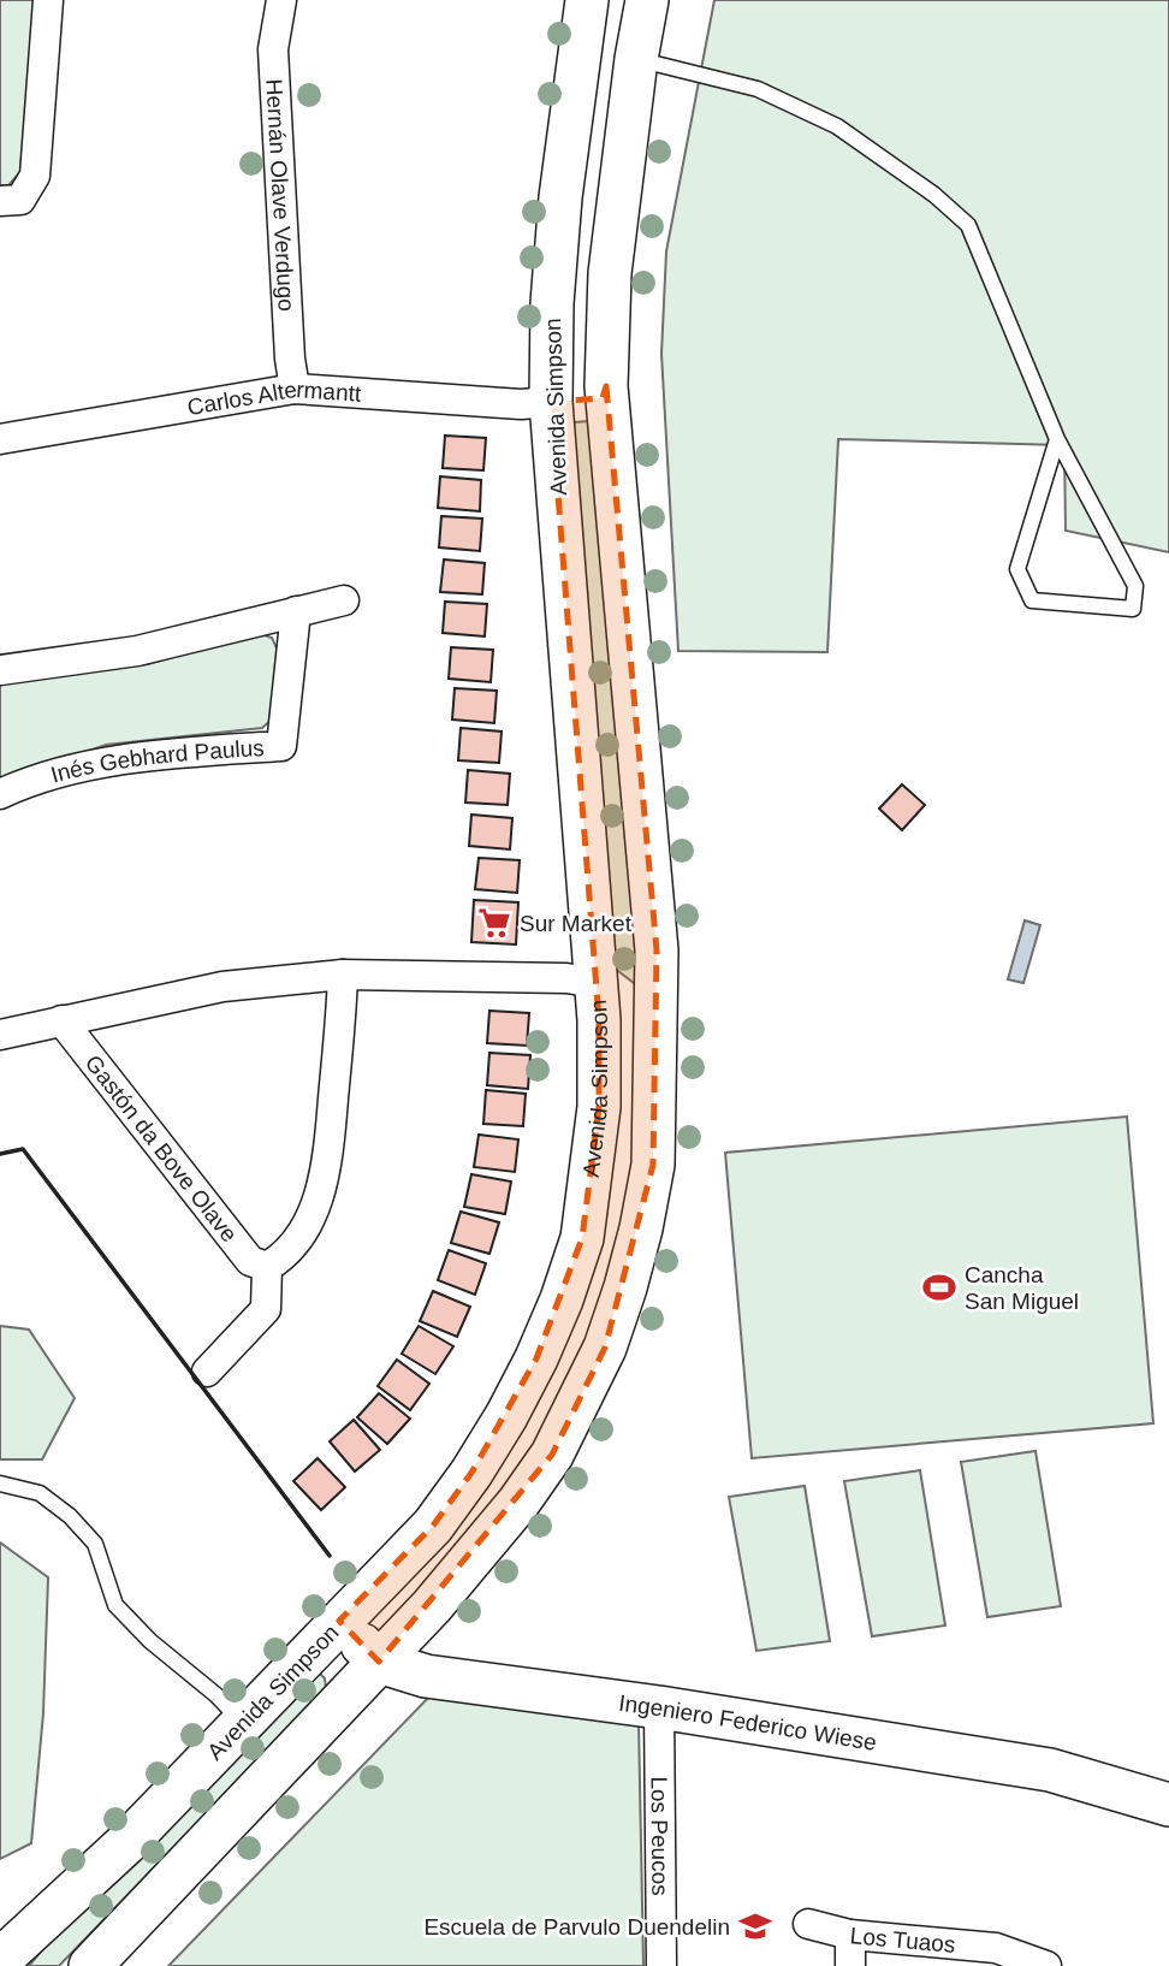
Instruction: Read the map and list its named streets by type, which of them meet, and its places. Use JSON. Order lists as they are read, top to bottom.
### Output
{
  "streets": {
    "main road": ["Avenida Simpson", "Ingeniero Federico Wiese"],
    "street": [
      "Hernán Olave Verdugo",
      "Carlos Altermantt",
      "Inés Gebhard Paulus",
      "Gastón da Bove Olave",
      "Los Peucos",
      "Los Tuaos"
    ]
  },
  "crossings": [
    ["Hernán Olave Verdugo", "Carlos Altermantt"],
    ["Carlos Altermantt", "Avenida Simpson"],
    ["Avenida Simpson", "Ingeniero Federico Wiese"],
    ["Ingeniero Federico Wiese", "Los Peucos"]
  ],
  "places": {
    "supermarket": ["Sur Market"],
    "sports": ["Cancha San Miguel"],
    "school or university": ["Escuela de Parvulo Duendelin"]
  }
}
